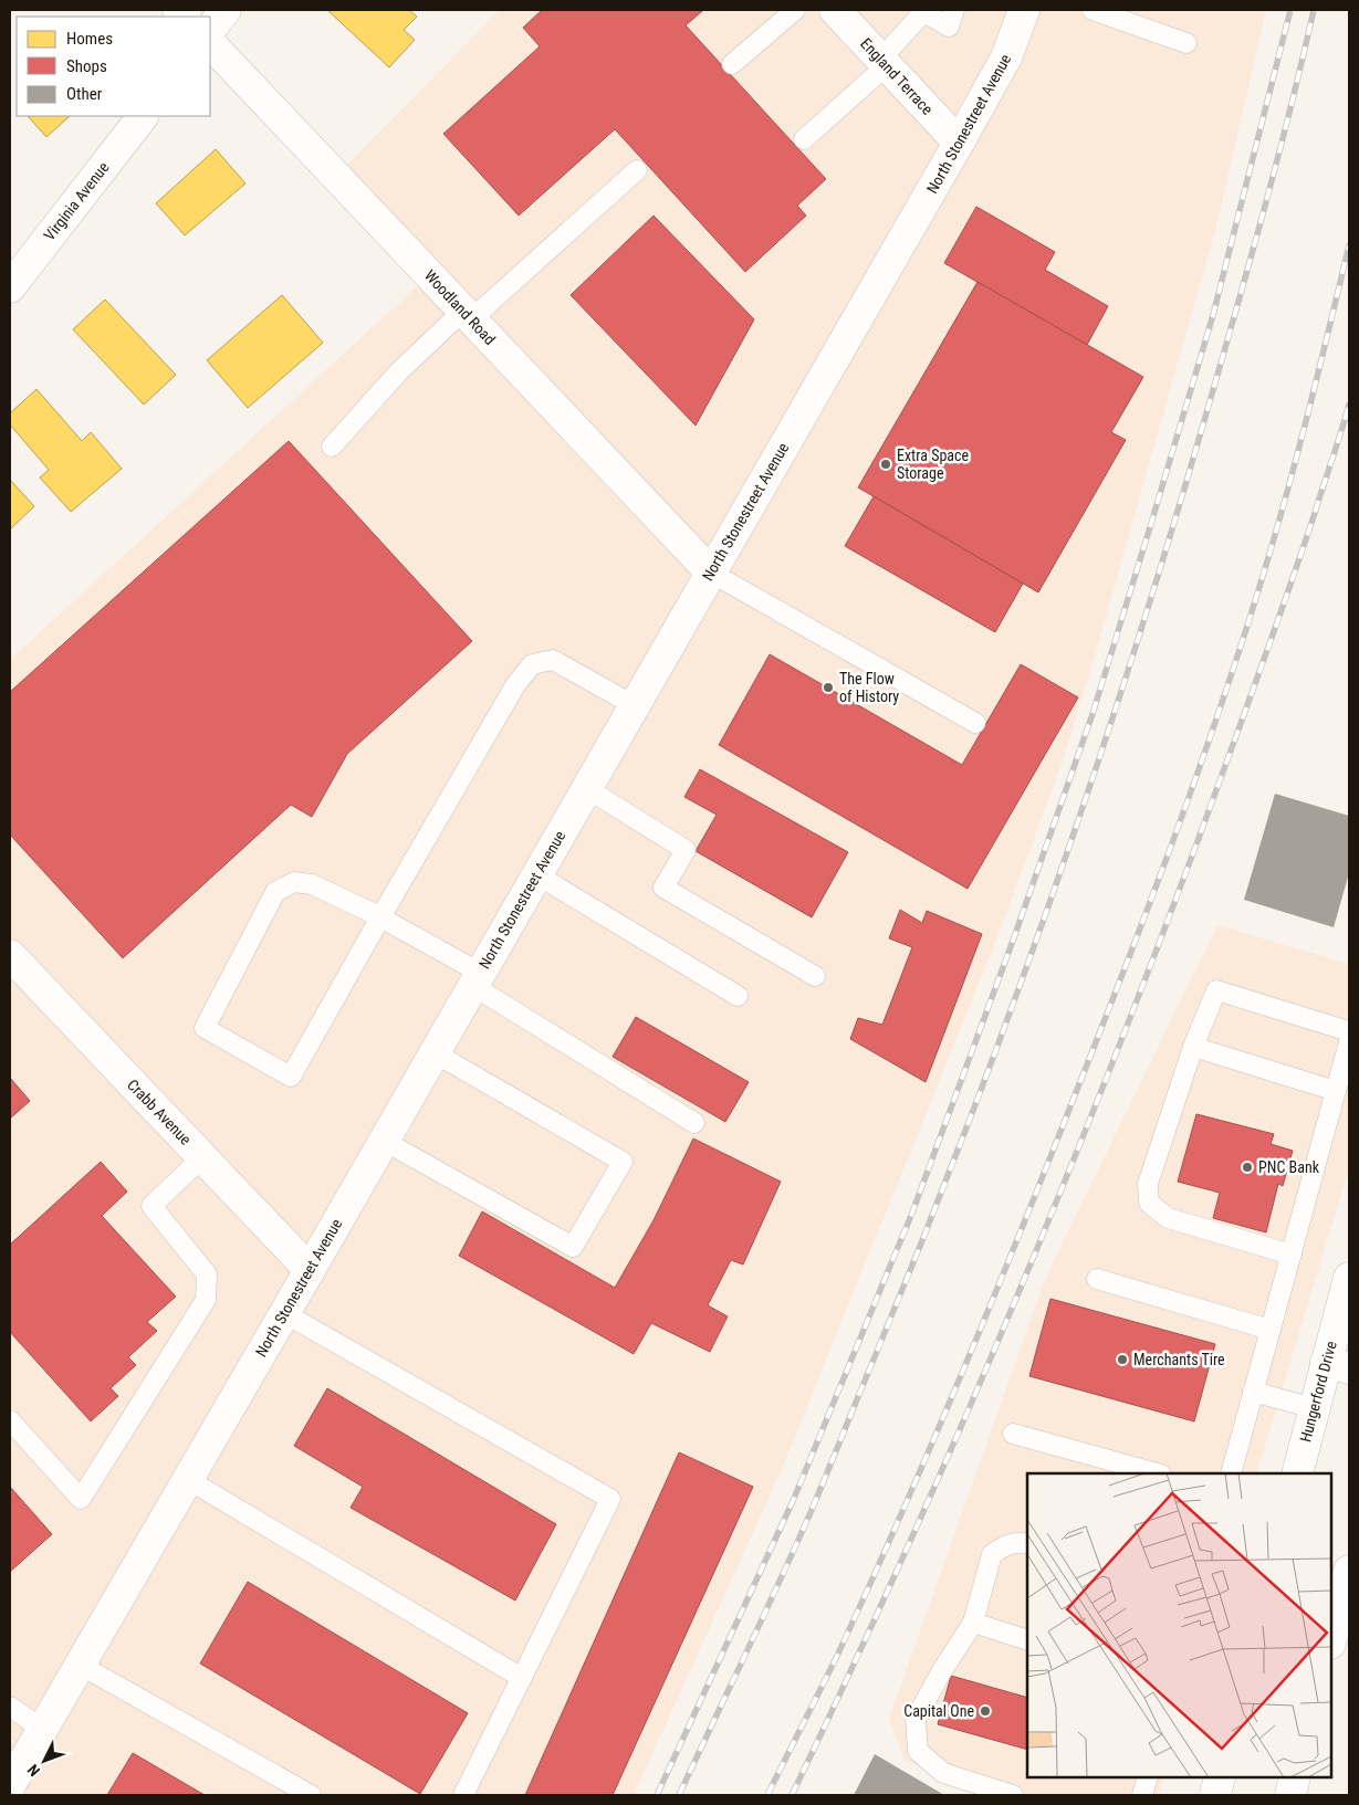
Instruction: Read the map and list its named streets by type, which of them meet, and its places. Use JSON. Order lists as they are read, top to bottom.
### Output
{
  "streets": {
    "street": [
      "England Terrace",
      "North Stonestreet Avenue",
      "Virginia Avenue",
      "Woodland Road",
      "Crabb Avenue",
      "Hungerford Drive"
    ]
  },
  "crossings": [
    ["England Terrace", "North Stonestreet Avenue"],
    ["North Stonestreet Avenue", "Woodland Road"],
    ["North Stonestreet Avenue", "Crabb Avenue"]
  ],
  "places": [
    "Extra Space Storage",
    "The Flow of History",
    "PNC Bank",
    "Merchants Tire",
    "Capital One"
  ],
  "legend": ["Homes", "Shops", "Other"],
  "north": "bottom left"
}
